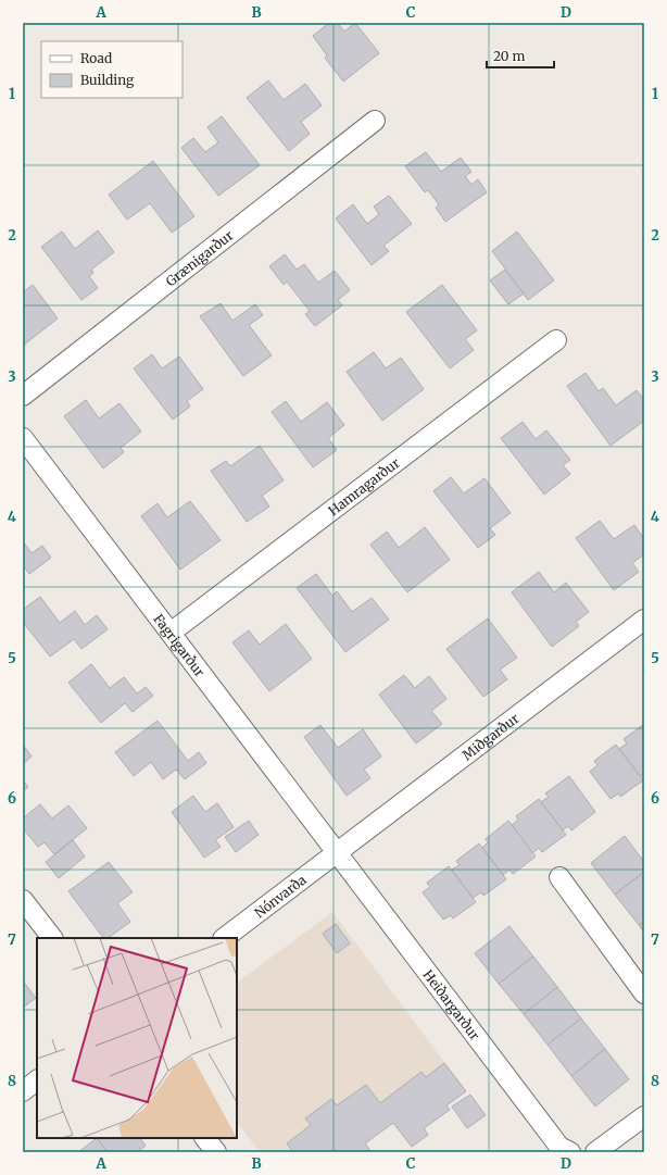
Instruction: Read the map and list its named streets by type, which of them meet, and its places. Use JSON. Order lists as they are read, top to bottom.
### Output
{
  "streets": {
    "street": [
      "Grænigarður",
      "Hamragarður",
      "Fagrigarður",
      "Miðgarður",
      "Nónvarða",
      "Heiðargarður"
    ]
  },
  "crossings": [
    ["Hamragarður", "Fagrigarður"],
    ["Fagrigarður", "Miðgarður"],
    ["Fagrigarður", "Nónvarða"],
    ["Fagrigarður", "Heiðargarður"],
    ["Miðgarður", "Nónvarða"],
    ["Miðgarður", "Heiðargarður"],
    ["Nónvarða", "Heiðargarður"]
  ],
  "legend": ["Road", "Building"],
  "scale_bar": "20 m",
  "grid": {
    "columns": [
      "A",
      "B",
      "C",
      "D"
    ],
    "rows": [
      "1",
      "2",
      "3",
      "4",
      "5",
      "6",
      "7",
      "8"
    ]
  }
}
